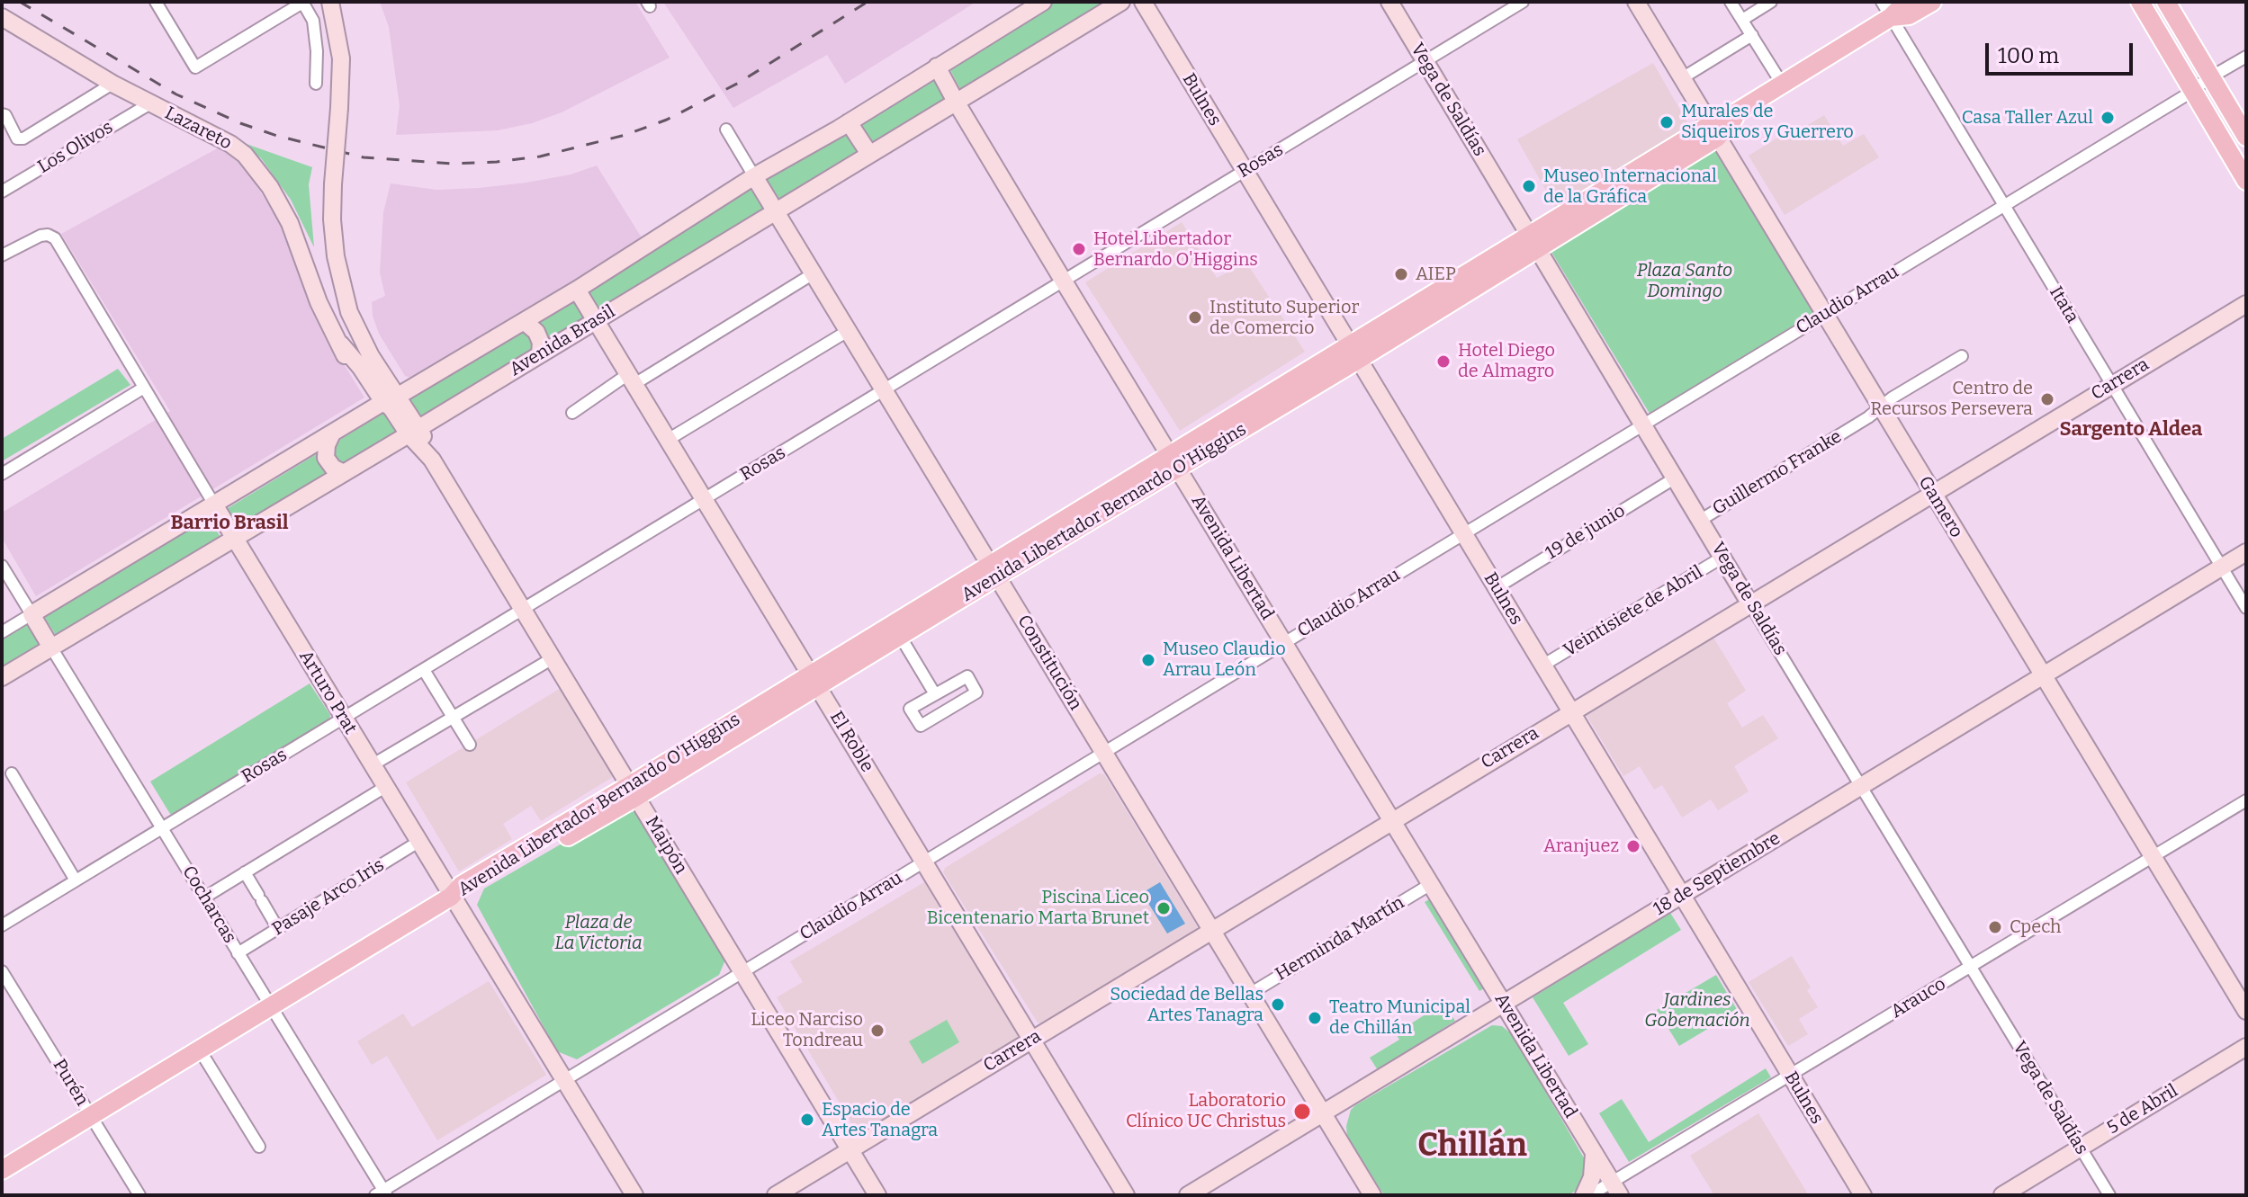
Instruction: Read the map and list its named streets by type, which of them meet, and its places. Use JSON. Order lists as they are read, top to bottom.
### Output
{
  "streets": {
    "main road": ["Avenida Libertador Bernardo O'Higgins"],
    "street": [
      "Bulnes",
      "Vega de Saldías",
      "Lazareto",
      "Los Olivos",
      "Rosas",
      "Claudio Arrau",
      "Itata",
      "Avenida Brasil",
      "Carrera",
      "Guillermo Franke",
      "Gamero",
      "19 de junio",
      "Avenida Libertad",
      "Veintisiete de Abril",
      "Constitución",
      "Arturo Prat",
      "El Roble",
      "Maipón",
      "18 de Septiembre",
      "Pasaje Arco Iris",
      "Cocharcas",
      "Herminda Martín",
      "Arauco",
      "Purén",
      "5 de Abril"
    ]
  },
  "crossings": [
    ["Bulnes", "Rosas"],
    ["Bulnes", "Claudio Arrau"],
    ["Bulnes", "Carrera"],
    ["Bulnes", "Avenida Libertador Bernardo O'Higgins"],
    ["Bulnes", "19 de junio"],
    ["Bulnes", "Veintisiete de Abril"],
    ["Bulnes", "18 de Septiembre"],
    ["Bulnes", "Arauco"],
    ["Vega de Saldías", "Rosas"],
    ["Vega de Saldías", "Claudio Arrau"],
    ["Vega de Saldías", "Carrera"],
    ["Vega de Saldías", "Guillermo Franke"],
    ["Vega de Saldías", "Avenida Libertador Bernardo O'Higgins"],
    ["Vega de Saldías", "19 de junio"],
    ["Vega de Saldías", "Veintisiete de Abril"],
    ["Vega de Saldías", "18 de Septiembre"],
    ["Vega de Saldías", "Arauco"],
    ["Vega de Saldías", "5 de Abril"],
    ["Lazareto", "Los Olivos"],
    ["Lazareto", "Avenida Brasil"],
    ["Lazareto", "Maipón"],
    ["Rosas", "Avenida Libertad"],
    ["Rosas", "Constitución"],
    ["Rosas", "Arturo Prat"],
    ["Rosas", "El Roble"],
    ["Rosas", "Maipón"],
    ["Rosas", "Cocharcas"],
    ["Claudio Arrau", "Itata"],
    ["Claudio Arrau", "Gamero"],
    ["Claudio Arrau", "Avenida Libertad"],
    ["Claudio Arrau", "Constitución"],
    ["Claudio Arrau", "Arturo Prat"],
    ["Claudio Arrau", "El Roble"],
    ["Claudio Arrau", "Maipón"],
    ["Claudio Arrau", "Cocharcas"],
    ["Itata", "Carrera"],
    ["Itata", "Avenida Libertador Bernardo O'Higgins"],
    ["Itata", "18 de Septiembre"],
    ["Avenida Brasil", "Avenida Libertad"],
    ["Avenida Brasil", "Constitución"],
    ["Avenida Brasil", "Arturo Prat"],
    ["Avenida Brasil", "El Roble"],
    ["Avenida Brasil", "Maipón"],
    ["Avenida Brasil", "Cocharcas"],
    ["Carrera", "Gamero"],
    ["Carrera", "Avenida Libertad"],
    ["Carrera", "Constitución"],
    ["Carrera", "El Roble"],
    ["Carrera", "Maipón"],
    ["Guillermo Franke", "Gamero"],
    ["Gamero", "Avenida Libertador Bernardo O'Higgins"],
    ["Gamero", "18 de Septiembre"],
    ["Gamero", "Arauco"],
    ["Avenida Libertador Bernardo O'Higgins", "Avenida Libertad"],
    ["Avenida Libertador Bernardo O'Higgins", "Constitución"],
    ["Avenida Libertador Bernardo O'Higgins", "Arturo Prat"],
    ["Avenida Libertador Bernardo O'Higgins", "El Roble"],
    ["Avenida Libertador Bernardo O'Higgins", "Maipón"],
    ["Avenida Libertador Bernardo O'Higgins", "Cocharcas"],
    ["Avenida Libertador Bernardo O'Higgins", "Purén"],
    ["Avenida Libertad", "18 de Septiembre"],
    ["Avenida Libertad", "Herminda Martín"],
    ["Avenida Libertad", "Arauco"],
    ["Constitución", "18 de Septiembre"],
    ["Constitución", "Herminda Martín"],
    ["Arturo Prat", "Pasaje Arco Iris"],
    ["Pasaje Arco Iris", "Cocharcas"]
  ],
  "districts": ["Sargento Aldea", "Barrio Brasil", "Chillán"],
  "parks": ["Plaza Santo Domingo", "Plaza de La Victoria", "Jardines Gobernación"],
  "places": [
    "Casa Taller Azul",
    "Murales de Siqueiros y Guerrero",
    "Museo Internacional de la Gráfica",
    "Hotel Libertador Bernardo O'Higgins",
    "AIEP",
    "Instituto Superior de Comercio",
    "Hotel Diego de Almagro",
    "Centro de Recursos Persevera",
    "Museo Claudio Arrau León",
    "Aranjuez",
    "Piscina Liceo Bicentenario Marta Brunet",
    "Cpech",
    "Sociedad de Bellas Artes Tanagra",
    "Teatro Municipal de Chillán",
    "Liceo Narciso Tondreau",
    "Laboratorio Clínico UC Christus",
    "Espacio de Artes Tanagra"
  ],
  "scale_bar": "100 m"
}
